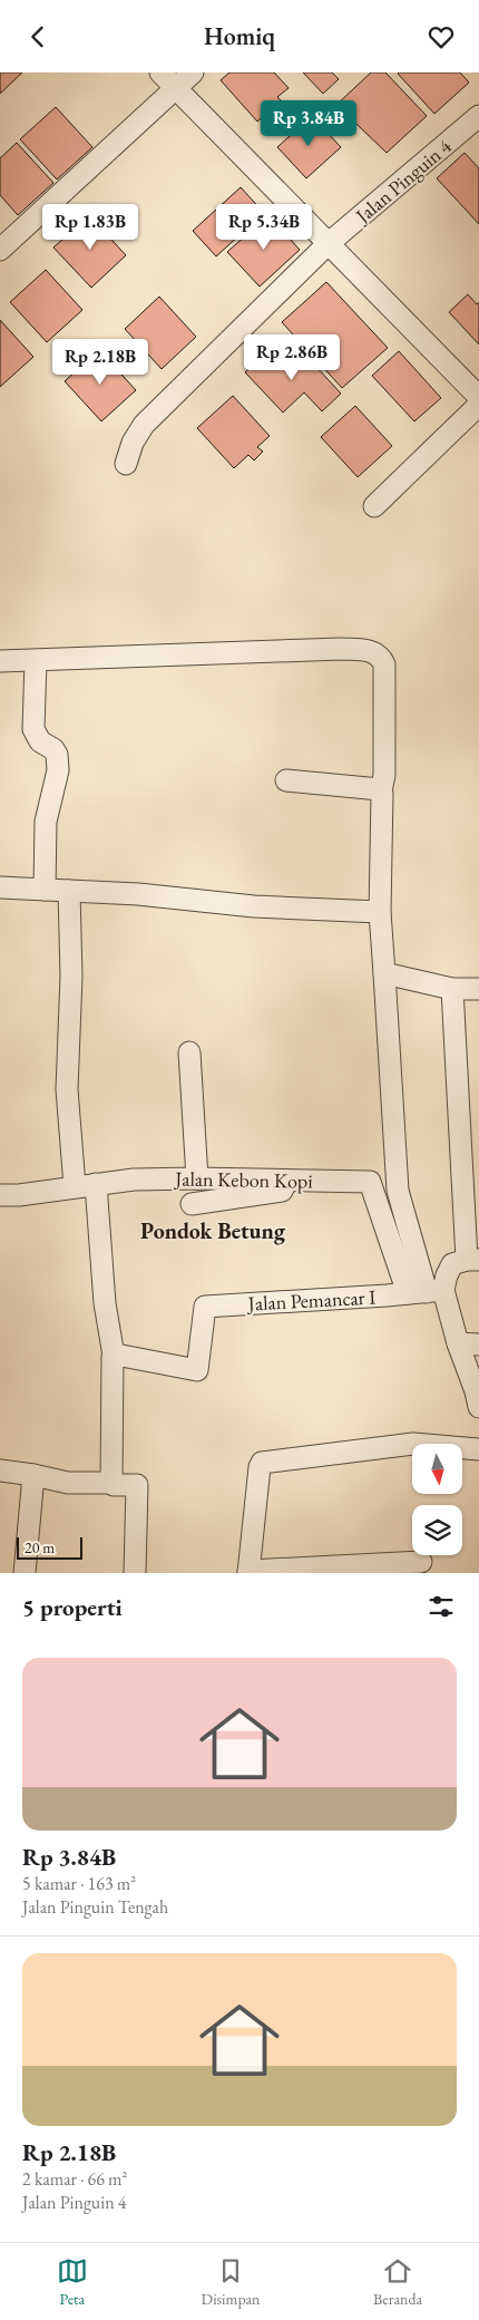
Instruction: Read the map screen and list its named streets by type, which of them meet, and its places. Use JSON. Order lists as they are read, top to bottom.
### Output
{
  "streets": {
    "street": ["Jalan Pinguin 4", "Jalan Kebon Kopi", "Jalan Pemancar I"]
  },
  "crossings": [
    ["Jalan Kebon Kopi", "Jalan Pemancar I"]
  ],
  "districts": ["Pondok Betung"],
  "scale_bar": "20 m",
  "north": "bottom",
  "page": {
    "header": "Homiq",
    "price": [
      "Rp 3.84B",
      "Rp 1.83B",
      "Rp 5.34B",
      "Rp 2.86B",
      "Rp 2.18B"
    ],
    "scale": "20 m",
    "heading": "5 properti",
    "list": [
      {
        "name": "Rp 3.84B",
        "note": "5 kamar · 163 m² · Jalan Pinguin Tengah"
      },
      {
        "name": "Rp 2.18B",
        "note": "2 kamar · 66 m² · Jalan Pinguin 4"
      }
    ],
    "tabs": ["Peta", "Disimpan", "Beranda"]
  }
}
